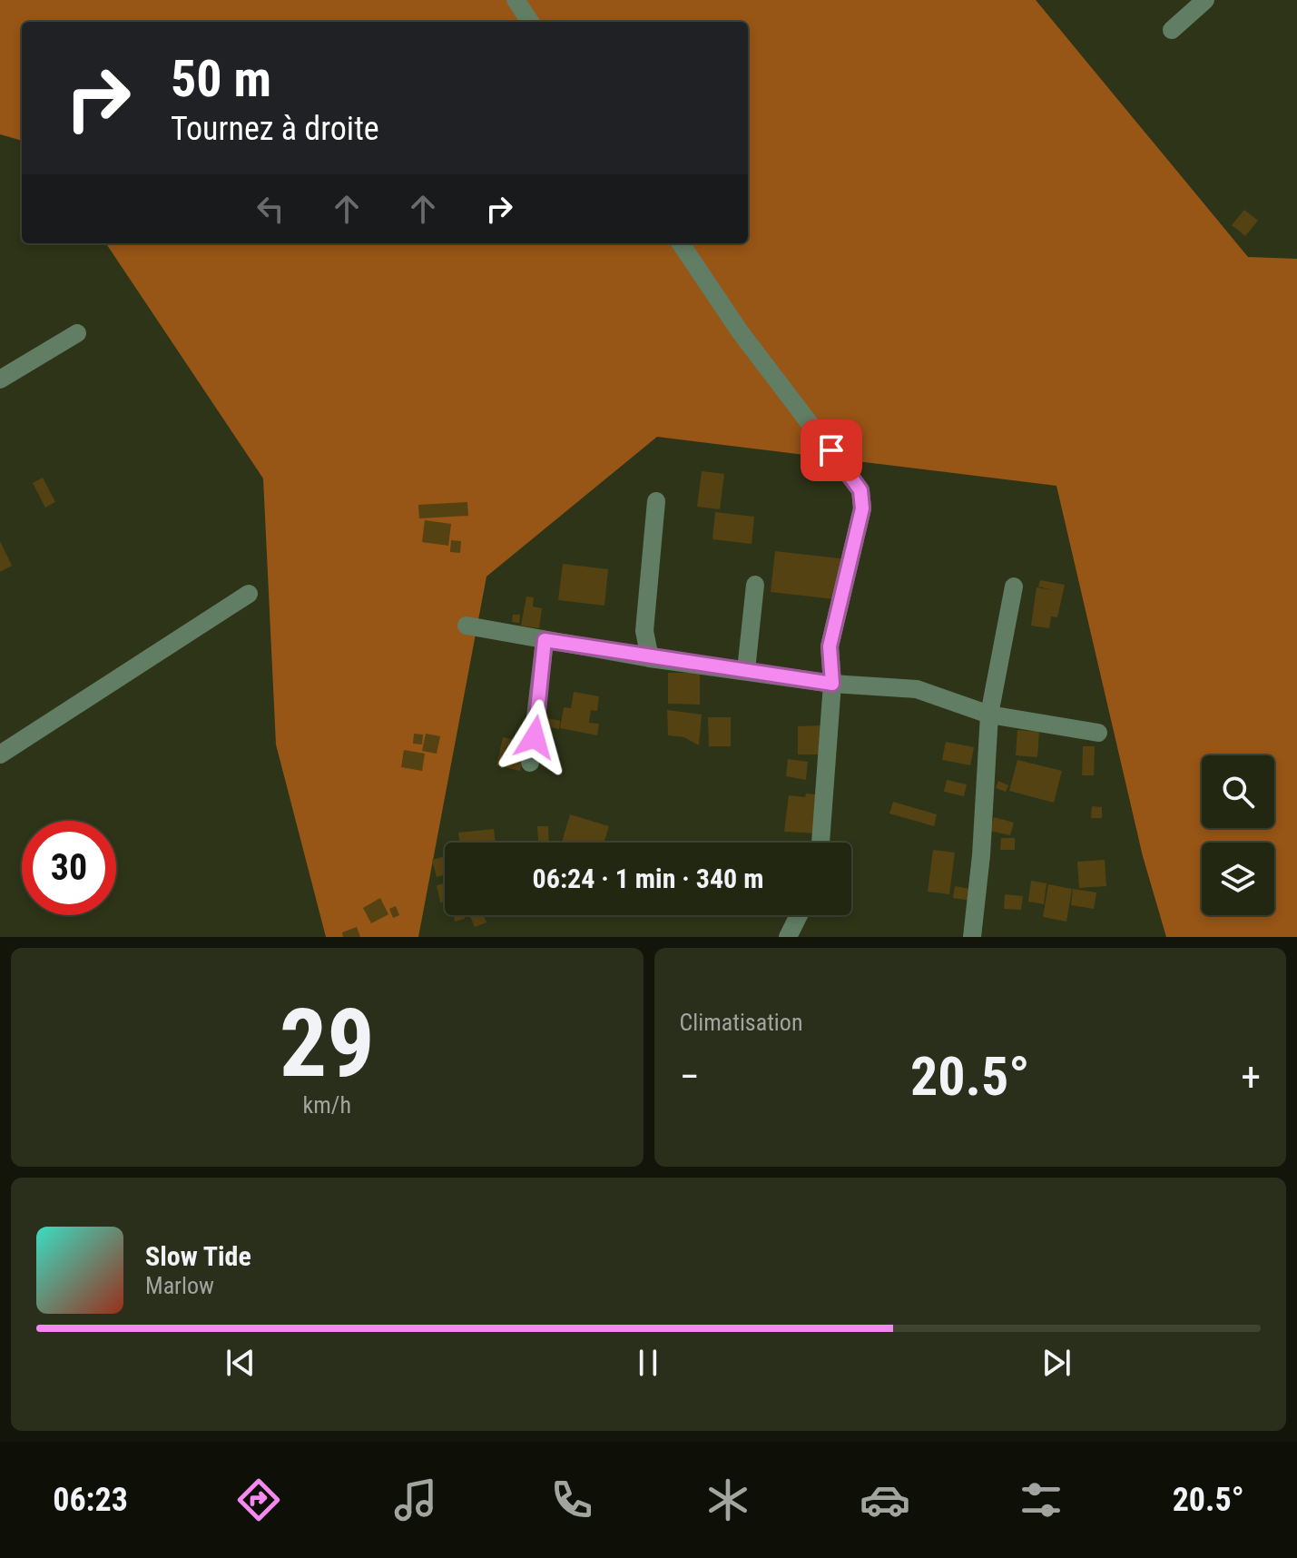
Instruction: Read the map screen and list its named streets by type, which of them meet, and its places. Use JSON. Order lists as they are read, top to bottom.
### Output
{
  "page": {
    "turn": ["50 m", "Tournez à droite"],
    "limit": "30",
    "trip": "06:24 · 1 min · 340 m",
    "tile": [
      ["29", "km/h"],
      "Climatisation"
    ],
    "heat": ["−", "20.5°", "+"],
    "song": ["Slow Tide", "Marlow"],
    "tabs": ["06:23", "20.5°"]
  }
}
